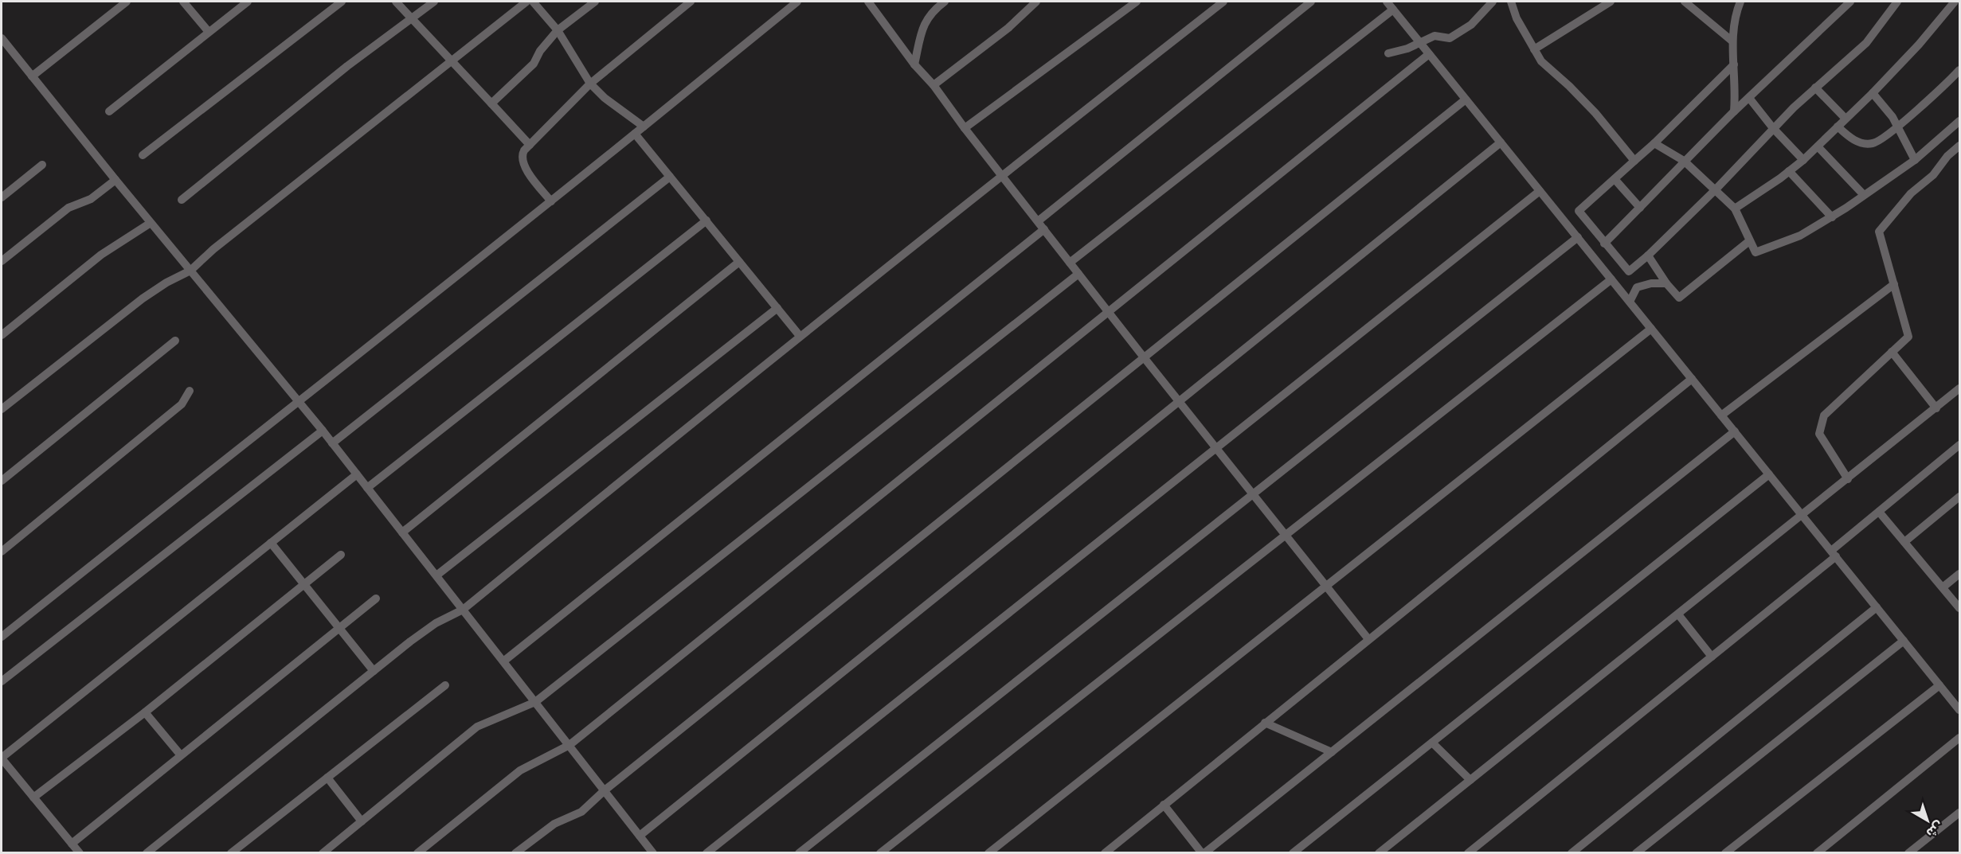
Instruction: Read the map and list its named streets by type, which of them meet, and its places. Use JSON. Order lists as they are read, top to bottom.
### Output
{
  "north": "bottom right"
}
